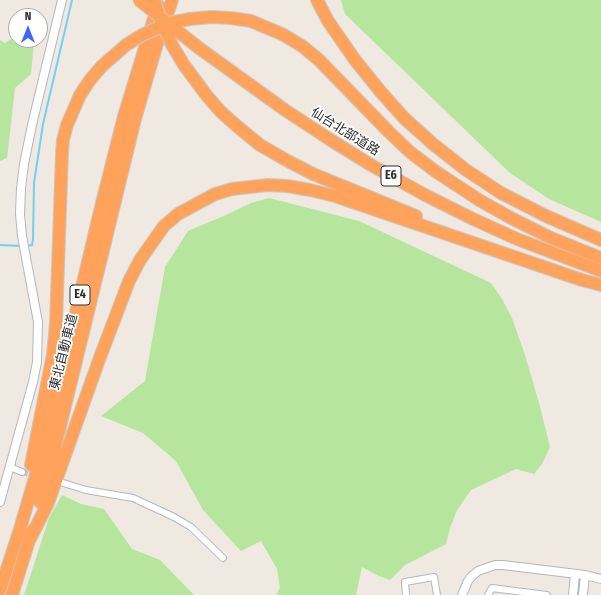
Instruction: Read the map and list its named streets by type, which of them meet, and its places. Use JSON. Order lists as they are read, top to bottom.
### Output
{
  "streets": {
    "highway": [
      "仙台北部道路",
      "E6",
      "E4",
      "東北自動車道"
    ]
  },
  "north": "top"
}
